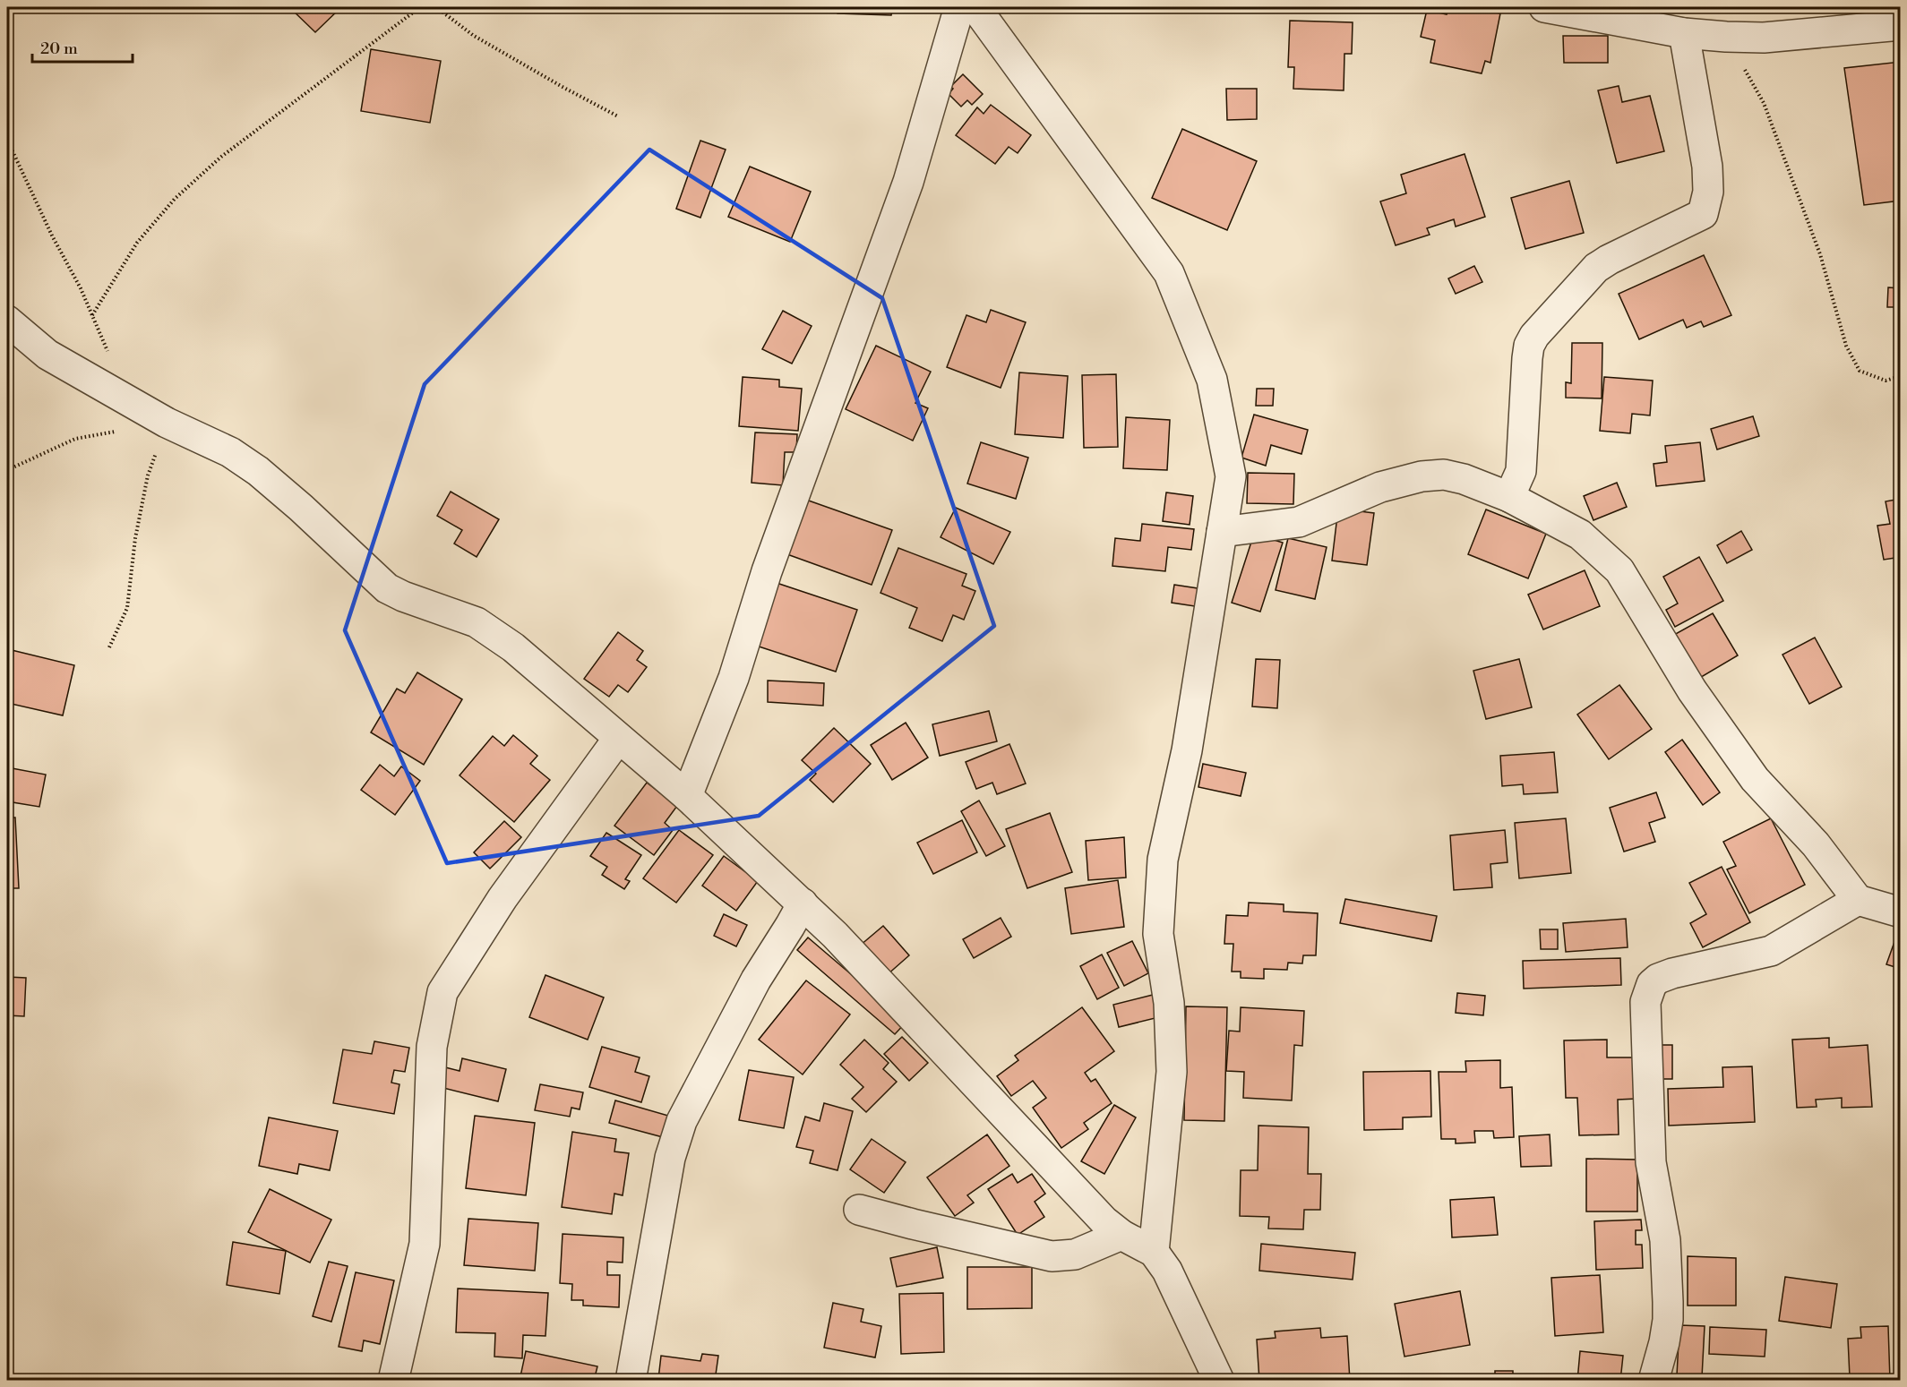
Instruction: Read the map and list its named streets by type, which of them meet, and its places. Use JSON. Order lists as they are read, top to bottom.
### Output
{
  "scale_bar": "20 m"
}
